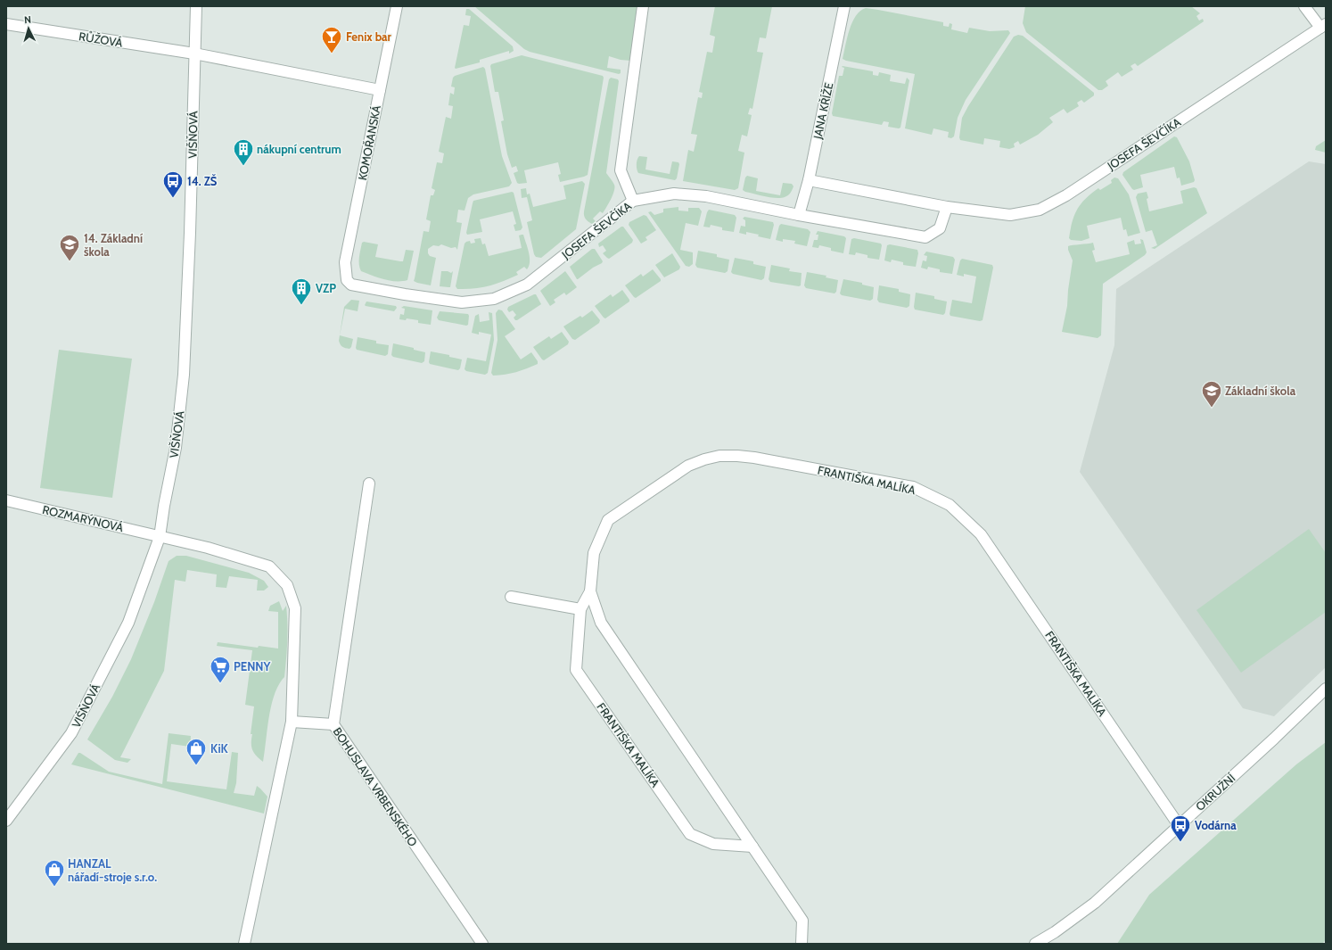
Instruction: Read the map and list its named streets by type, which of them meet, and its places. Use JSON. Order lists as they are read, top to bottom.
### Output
{
  "streets": {
    "street": [
      "RŮŽOVÁ",
      "JANA KŘÍŽE",
      "VIŠŇOVÁ",
      "KOMOŘANSKÁ",
      "JOSEFA ŠEVČÍKA",
      "FRANTIŠKA MALÍKA",
      "ROZMARÝNOVÁ",
      "BOHUSLAVA VRBENSKÉHO",
      "OKRUŽNÍ"
    ]
  },
  "crossings": [
    ["RŮŽOVÁ", "VIŠŇOVÁ"],
    ["RŮŽOVÁ", "KOMOŘANSKÁ"],
    ["JANA KŘÍŽE", "JOSEFA ŠEVČÍKA"],
    ["VIŠŇOVÁ", "ROZMARÝNOVÁ"],
    ["KOMOŘANSKÁ", "JOSEFA ŠEVČÍKA"],
    ["FRANTIŠKA MALÍKA", "OKRUŽNÍ"]
  ],
  "places": {
    "bar": ["Fenix bar"],
    "building": ["nákupní centrum", "VZP"],
    "bus stop": ["14. ZŠ", "Vodárna"],
    "school or university": ["14. Základní škola", "Základní škola"],
    "supermarket": ["PENNY"],
    "shop": ["KiK", "HANZAL nářadí-stroje s.r.o."]
  },
  "north": "top"
}
